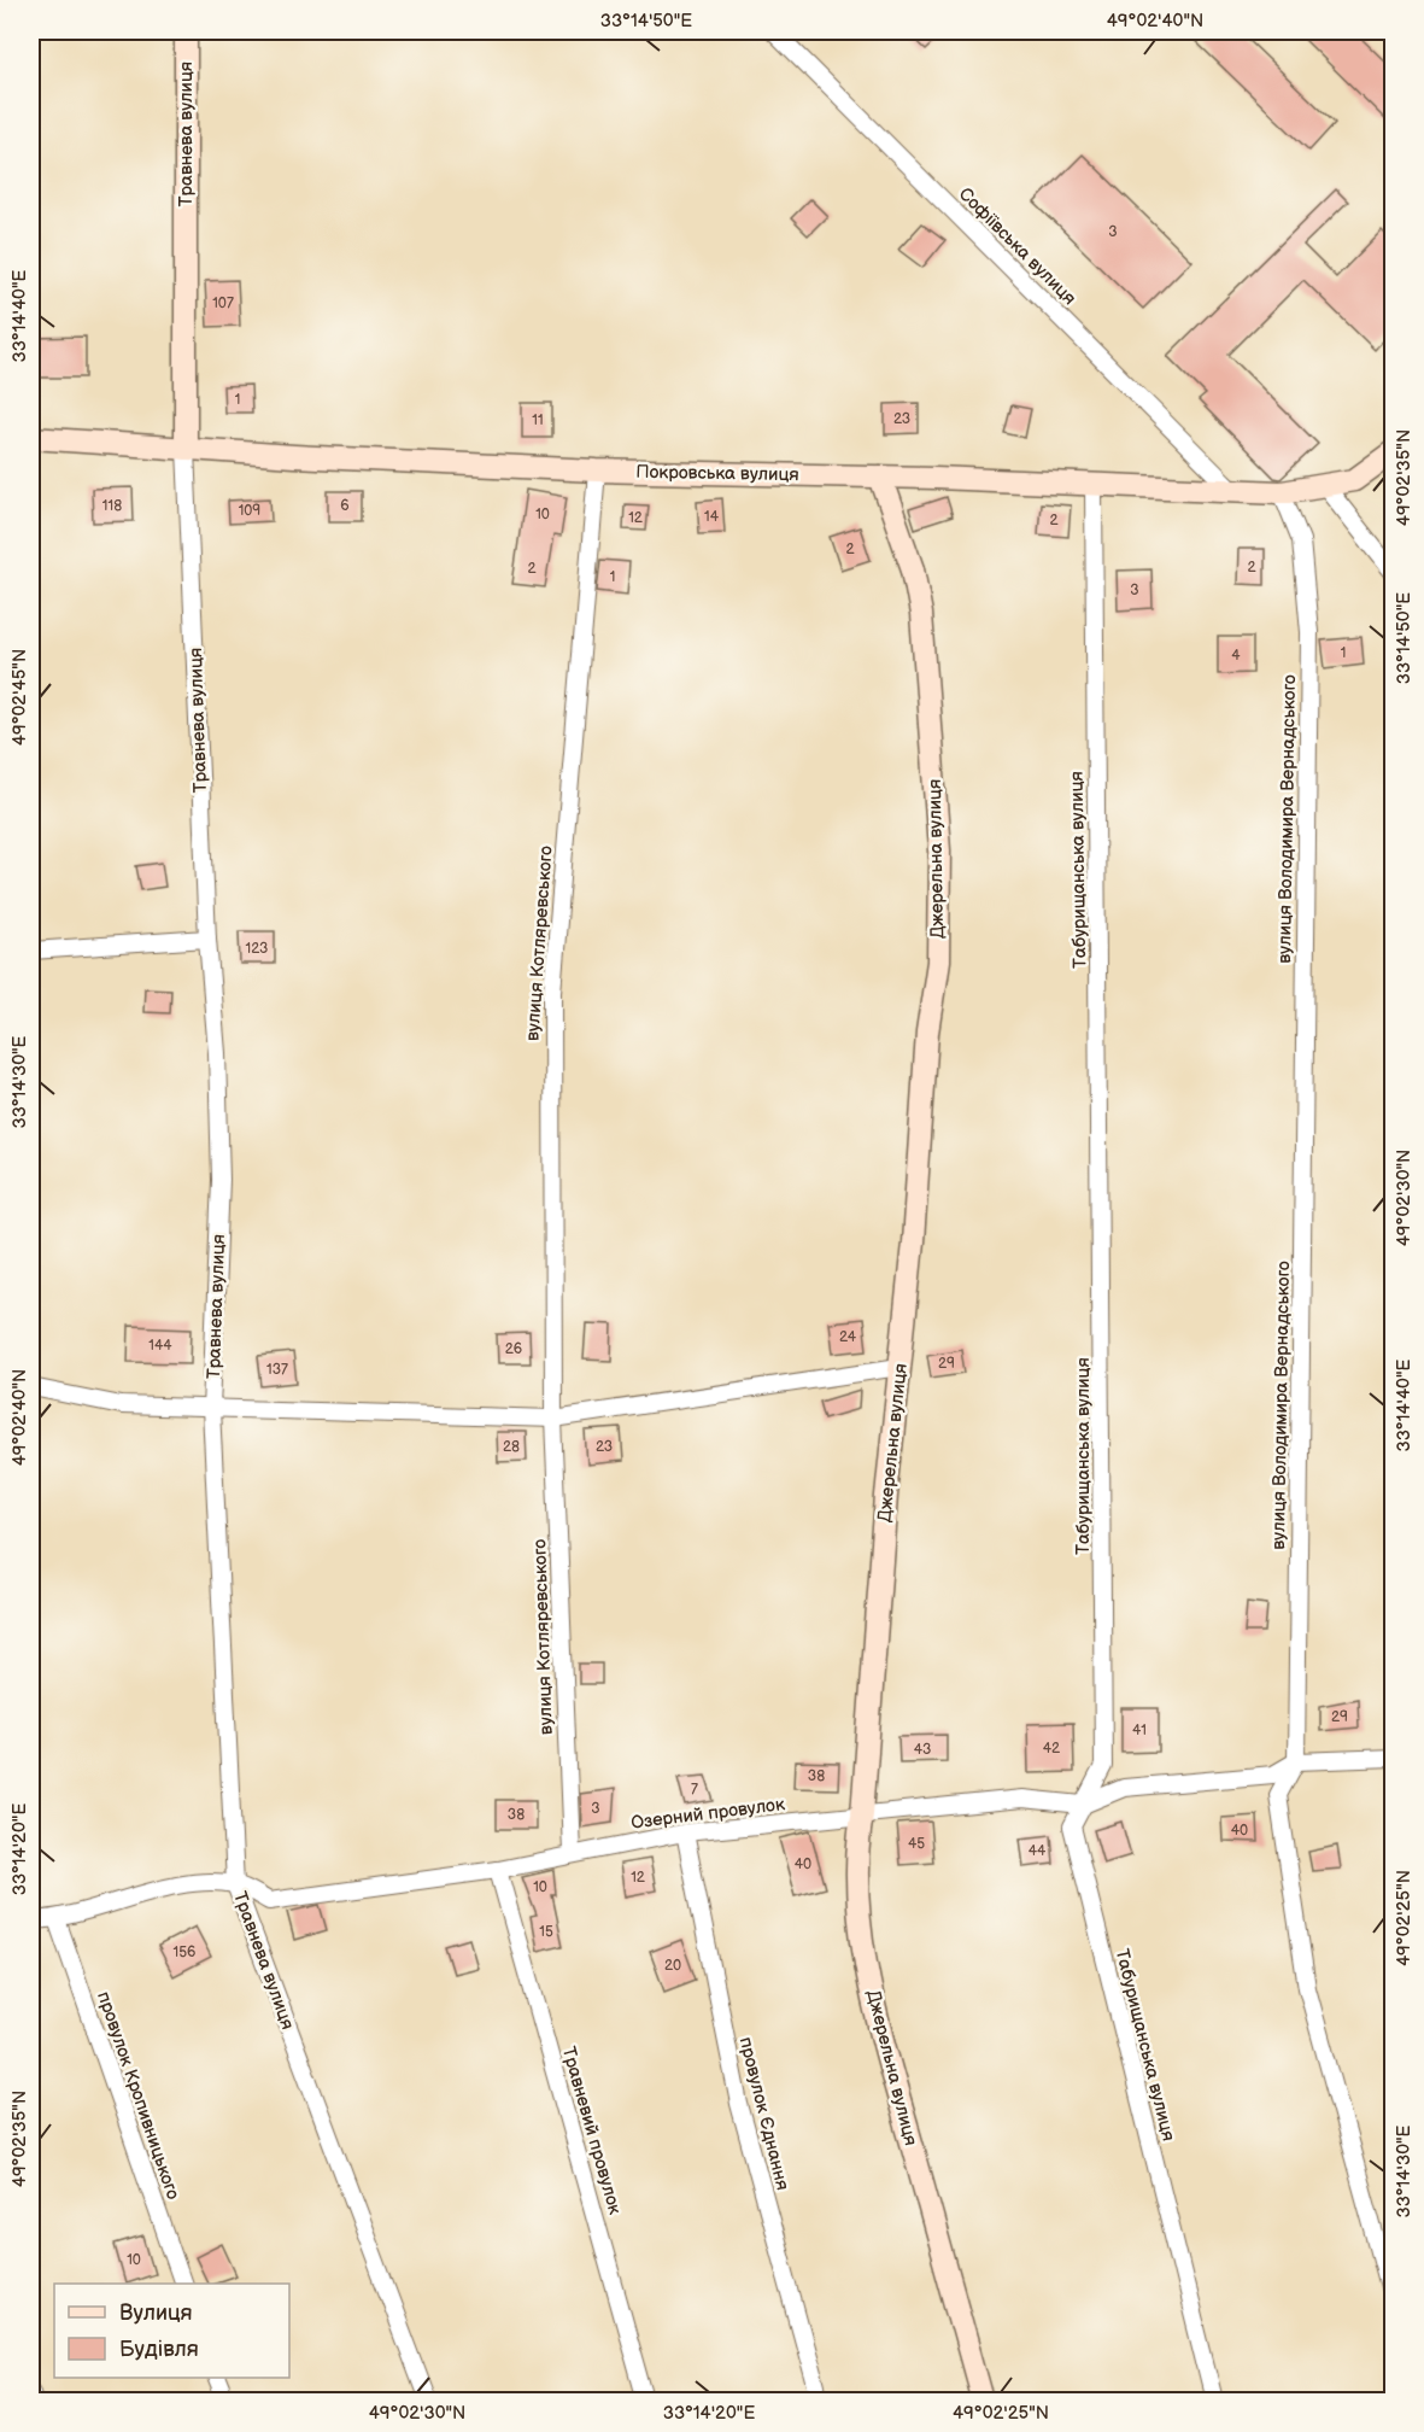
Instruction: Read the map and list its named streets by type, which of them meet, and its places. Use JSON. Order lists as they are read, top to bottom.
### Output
{
  "streets": {
    "street": [
      "Травнева вулиця",
      "Софіївська вулиця",
      "Покровська вулиця",
      "вулиця Володимира Вернадського",
      "Джерельна вулиця",
      "Табурищанська вулиця",
      "вулиця Котляревського",
      "Озерний провулок",
      "провулок Кропивницького",
      "провулок Єднання",
      "Травневий провулок"
    ]
  },
  "crossings": [
    ["Травнева вулиця", "Покровська вулиця"],
    ["Травнева вулиця", "Озерний провулок"],
    ["Софіївська вулиця", "Покровська вулиця"],
    ["Покровська вулиця", "вулиця Володимира Вернадського"],
    ["Покровська вулиця", "Джерельна вулиця"],
    ["Покровська вулиця", "Табурищанська вулиця"],
    ["Покровська вулиця", "вулиця Котляревського"],
    ["вулиця Володимира Вернадського", "Озерний провулок"],
    ["Джерельна вулиця", "Озерний провулок"],
    ["Табурищанська вулиця", "Озерний провулок"],
    ["вулиця Котляревського", "Озерний провулок"],
    ["Озерний провулок", "провулок Кропивницького"],
    ["Озерний провулок", "провулок Єднання"],
    ["Озерний провулок", "Травневий провулок"]
  ],
  "house_numbers": [
    "3",
    "107",
    "1",
    "23",
    "11",
    "118",
    "6",
    "109",
    "10",
    "14",
    "12",
    "2",
    "2",
    "2",
    "2",
    "1",
    "3",
    "1",
    "4",
    "123",
    "24",
    "144",
    "26",
    "29",
    "137",
    "28",
    "23",
    "29",
    "41",
    "42",
    "43",
    "38",
    "7",
    "3",
    "38",
    "40",
    "45",
    "44",
    "40",
    "12",
    "10",
    "15",
    "156",
    "20",
    "10"
  ],
  "legend": ["Вулиця", "Будівля"],
  "coordinates": [
    "33°14'50\"E",
    "49°02'40\"N",
    "33°14'40\"E",
    "49°02'35\"N",
    "49°02'45\"N",
    "33°14'30\"E",
    "49°02'30\"N",
    "33°14'20\"E",
    "49°02'25\"N"
  ]
}
